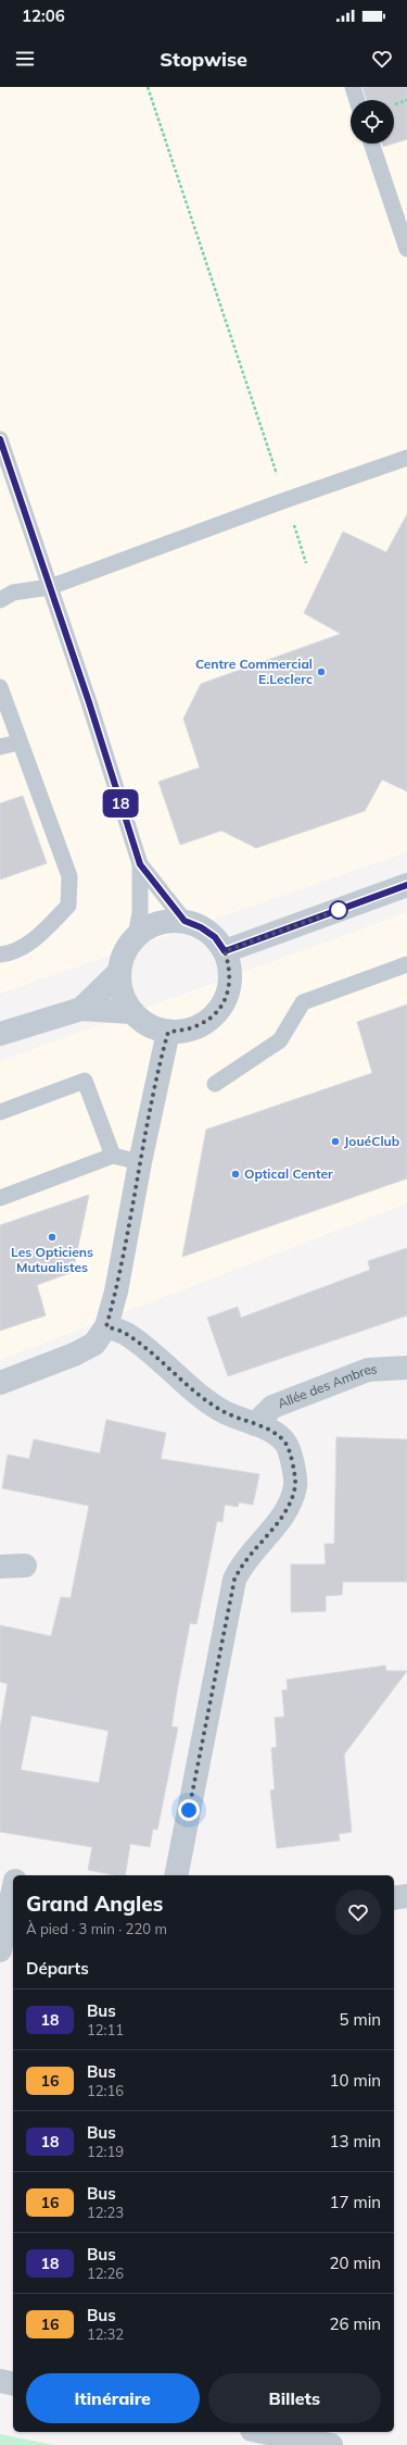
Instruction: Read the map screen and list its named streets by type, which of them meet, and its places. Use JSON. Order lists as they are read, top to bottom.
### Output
{
  "streets": {
    "street": ["Allée des Ambres"]
  },
  "places": [
    "Centre Commercial E.Leclerc",
    "JouéClub",
    "Optical Center",
    "Les Opticiens Mutualistes"
  ],
  "lines": ["bus line 18"],
  "page": {
    "status": "12:06",
    "header": "Stopwise",
    "on_map": "18",
    "heading": [
      ["Grand Angles", "À pied · 3 min · 220 m"],
      "Départs"
    ],
    "list": [
      {
        "mark": "18",
        "name": "Bus",
        "note": "12:11",
        "value": "5 min"
      },
      {
        "mark": "16",
        "name": "Bus",
        "note": "12:16",
        "value": "10 min"
      },
      {
        "mark": "18",
        "name": "Bus",
        "note": "12:19",
        "value": "13 min"
      },
      {
        "mark": "16",
        "name": "Bus",
        "note": "12:23",
        "value": "17 min"
      },
      {
        "mark": "18",
        "name": "Bus",
        "note": "12:26",
        "value": "20 min"
      },
      {
        "mark": "16",
        "name": "Bus",
        "note": "12:32",
        "value": "26 min"
      }
    ],
    "buttons": ["Itinéraire", "Billets"]
  }
}
